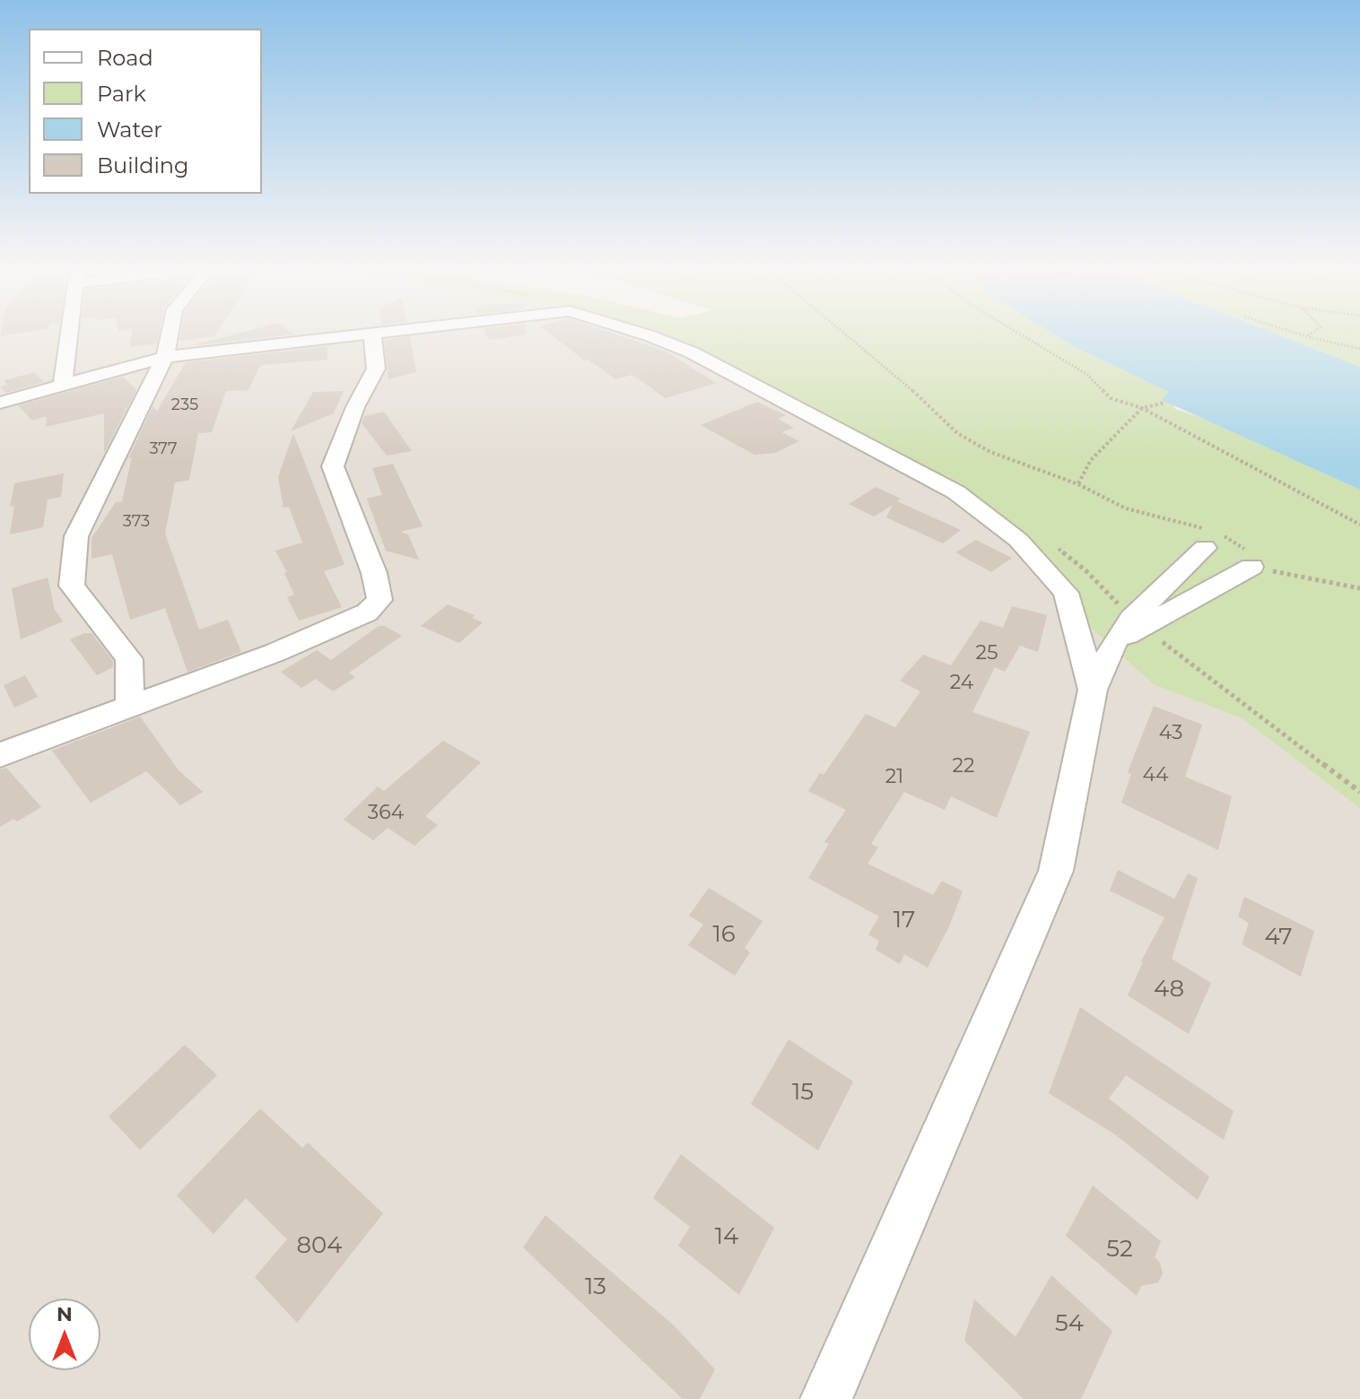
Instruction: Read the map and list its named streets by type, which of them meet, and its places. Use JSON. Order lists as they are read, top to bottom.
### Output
{
  "house_numbers": [
    "235",
    "377",
    "373",
    "25",
    "24",
    "43",
    "22",
    "44",
    "21",
    "364",
    "17",
    "16",
    "47",
    "48",
    "15",
    "14",
    "804",
    "52",
    "13",
    "54"
  ],
  "legend": [
    "Road",
    "Park",
    "Water",
    "Building"
  ],
  "north": "top"
}
